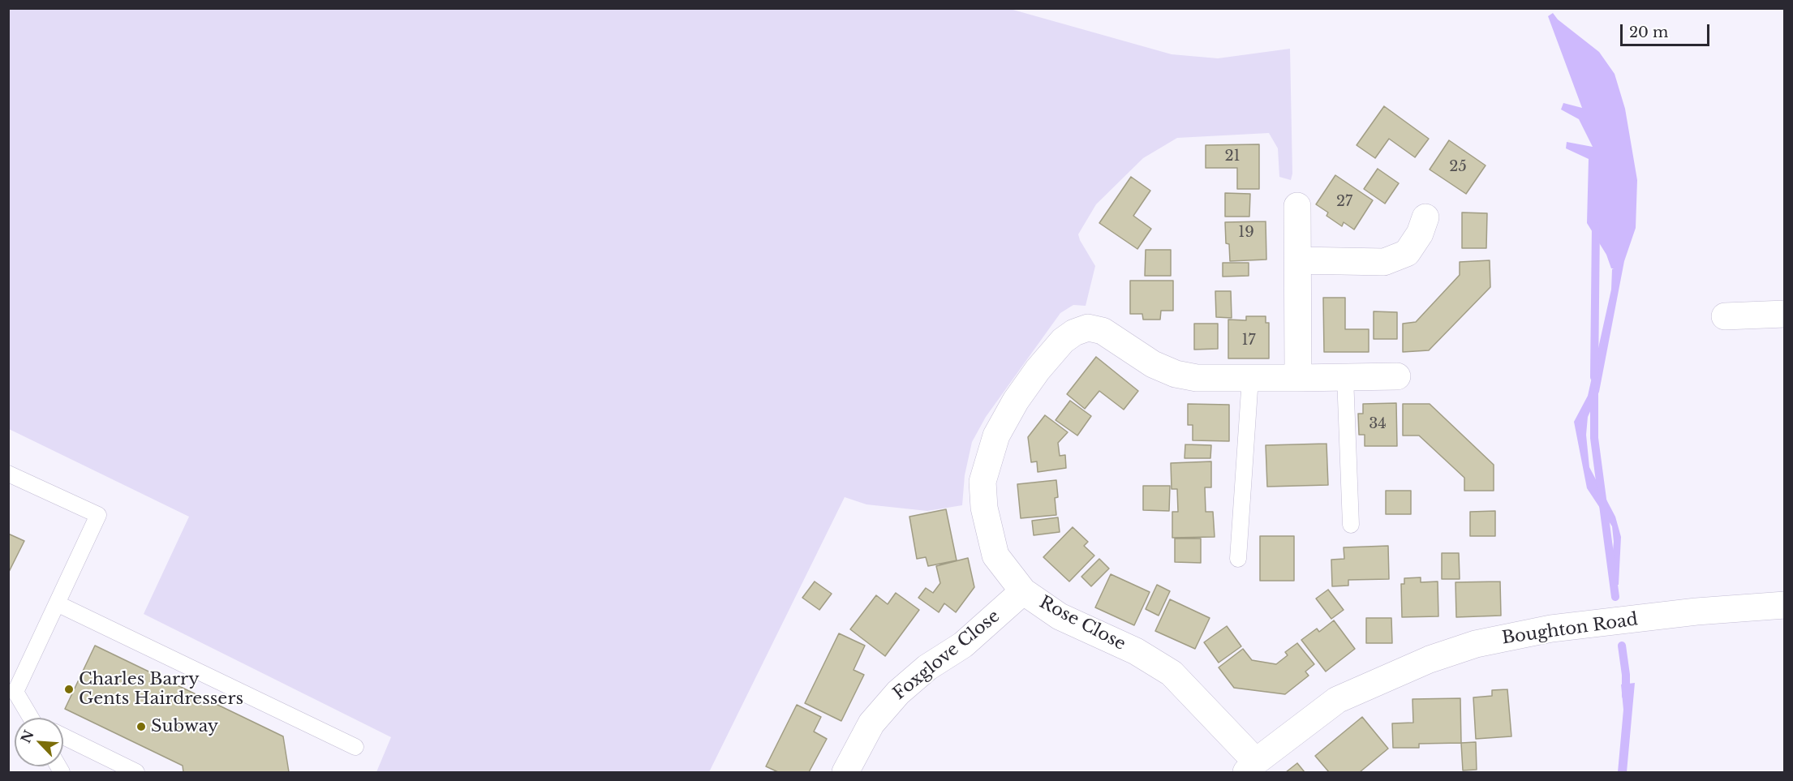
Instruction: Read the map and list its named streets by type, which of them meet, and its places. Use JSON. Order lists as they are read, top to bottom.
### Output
{
  "streets": {
    "street": ["Rose Close", "Boughton Road", "Foxglove Close"]
  },
  "crossings": [
    ["Rose Close", "Boughton Road"],
    ["Rose Close", "Foxglove Close"]
  ],
  "places": ["Charles Barry Gents Hairdressers", "Subway"],
  "house_numbers": [
    "21",
    "25",
    "27",
    "19",
    "17",
    "34"
  ],
  "scale_bar": "20 m",
  "north": "top left"
}
